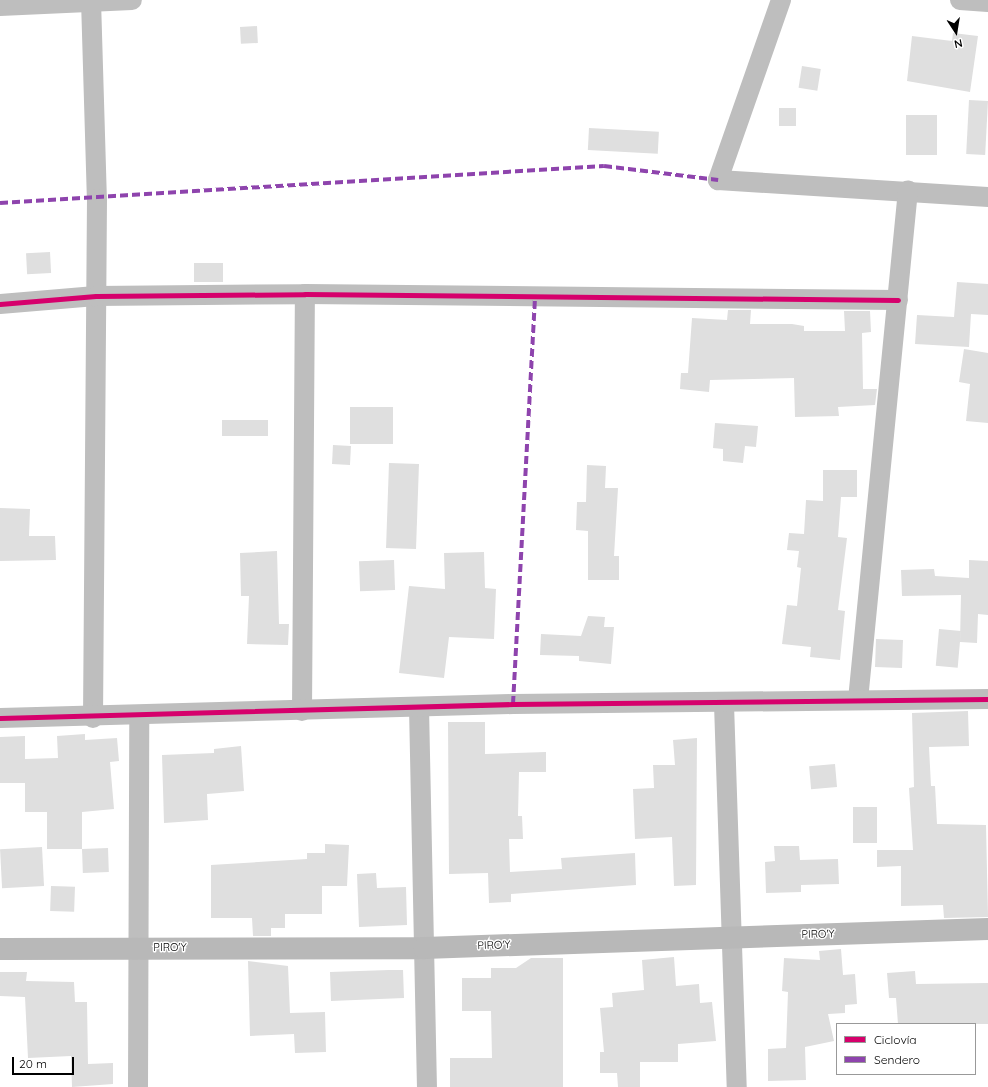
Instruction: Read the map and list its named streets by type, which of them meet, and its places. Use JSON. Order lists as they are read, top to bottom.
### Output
{
  "streets": {
    "main road": ["PIRO'Y"]
  },
  "legend": ["Ciclovía", "Sendero"],
  "scale_bar": "20 m",
  "north": "bottom"
}
